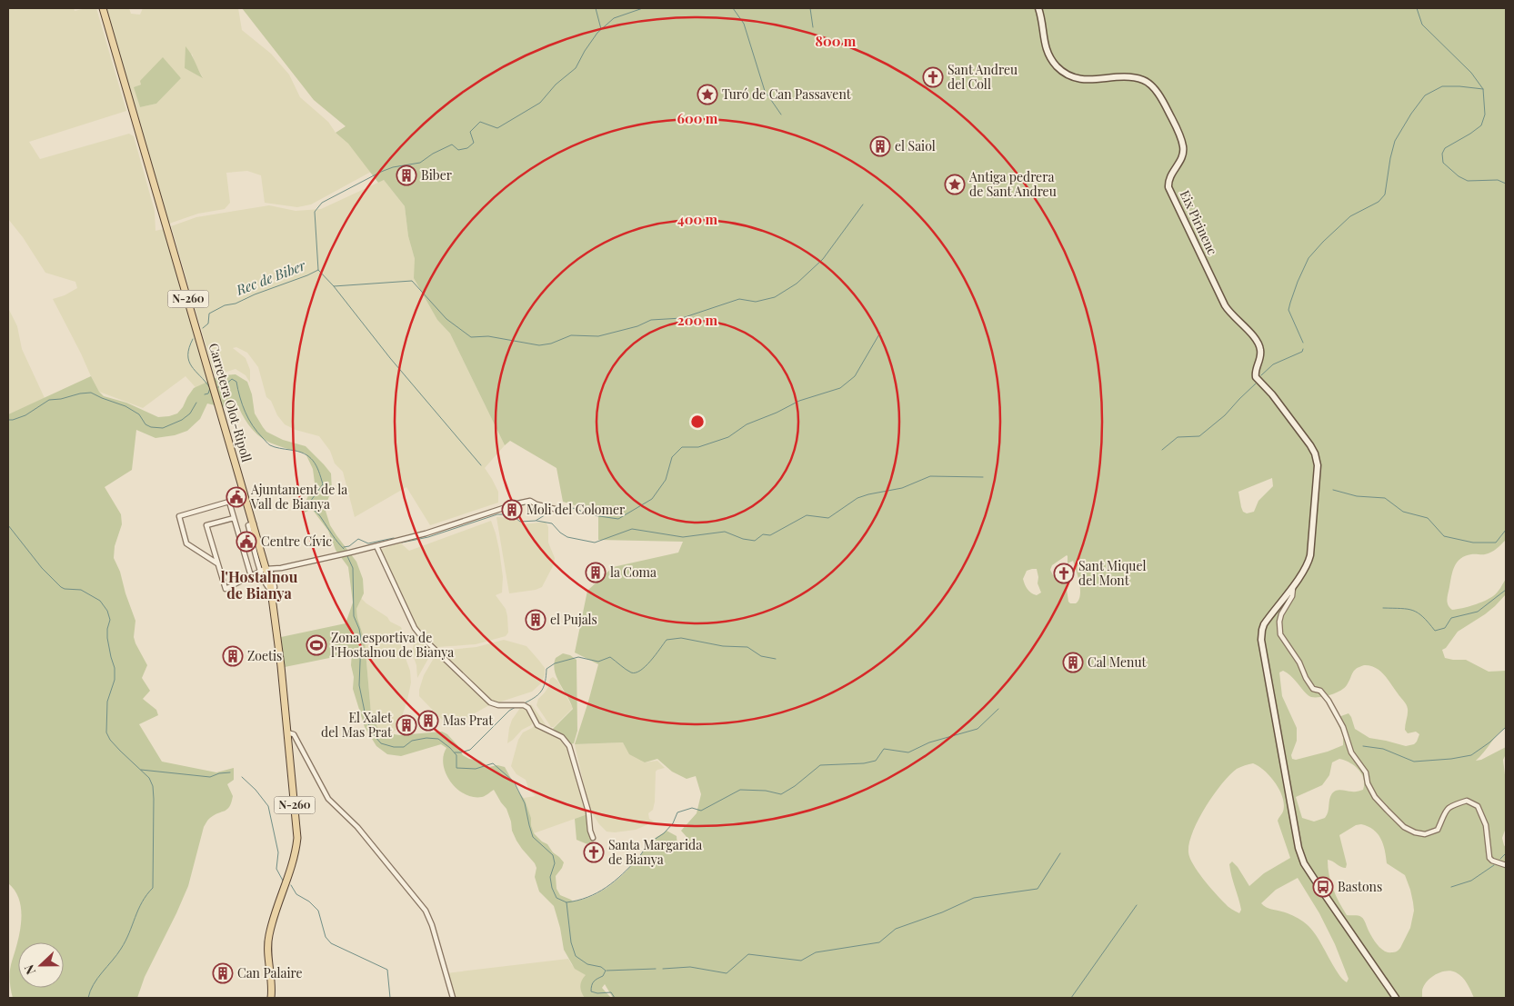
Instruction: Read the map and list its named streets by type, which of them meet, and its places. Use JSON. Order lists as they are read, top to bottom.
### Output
{
  "streets": {
    "main road": ["Eix Pirinenc", "N-260", "Carretera Olot-Ripoll"]
  },
  "districts": ["l'Hostalnou de Bianya"],
  "water": ["Rec de Biber"],
  "places": {
    "church": ["Sant Andreu del Coll", "Sant Miquel del Mont", "Santa Margarida de Bianya"],
    "place": ["Turó de Can Passavent", "Antiga pedrera de Sant Andreu"],
    "building": [
      "el Saiol",
      "Biber",
      "Moli del Colomer",
      "la Coma",
      "el Pujals",
      "Zoetis",
      "Cal Menut",
      "Mas Prat",
      "El Xalet del Mas Prat",
      "Can Palaire"
    ],
    "public building": ["Ajuntament de la Vall de Bianya", "Centre Cívic"],
    "sports": ["Zona esportiva de l'Hostalnou de Bianya"],
    "bus stop": ["Bastons"]
  },
  "north": "left",
  "rings": [
    "800 m",
    "600 m",
    "400 m",
    "200 m"
  ]
}
